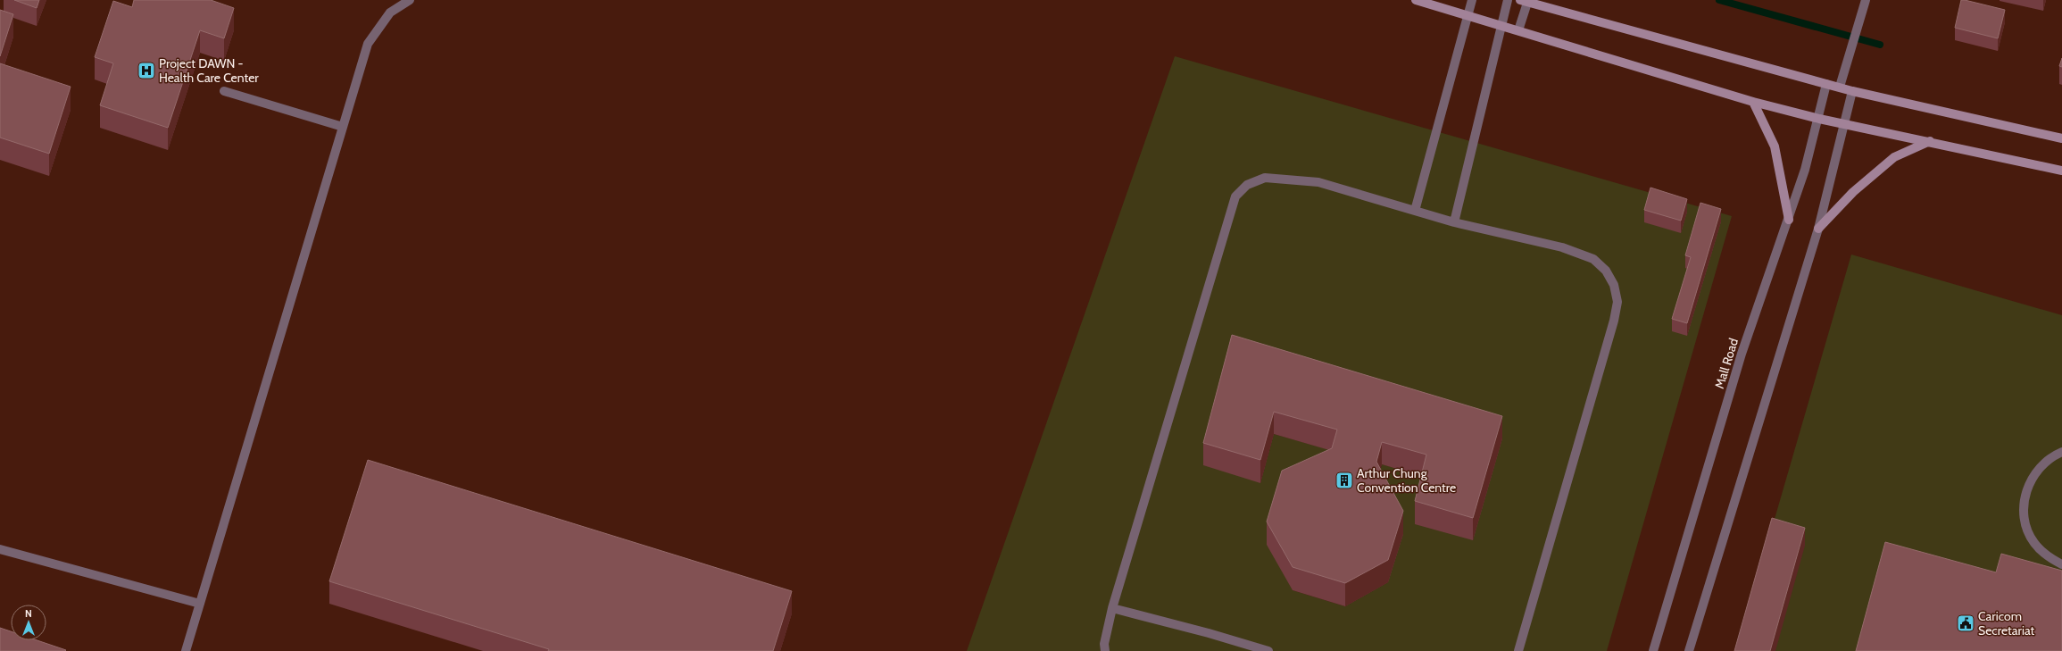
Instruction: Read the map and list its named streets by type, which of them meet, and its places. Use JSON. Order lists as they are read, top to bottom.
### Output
{
  "streets": {
    "street": ["Mall Road"]
  },
  "places": {
    "hospital": ["Project DAWN - Health Care Center"],
    "building": ["Arthur Chung Convention Centre"],
    "public building": ["Caricom Secretariat"]
  },
  "north": "top"
}
